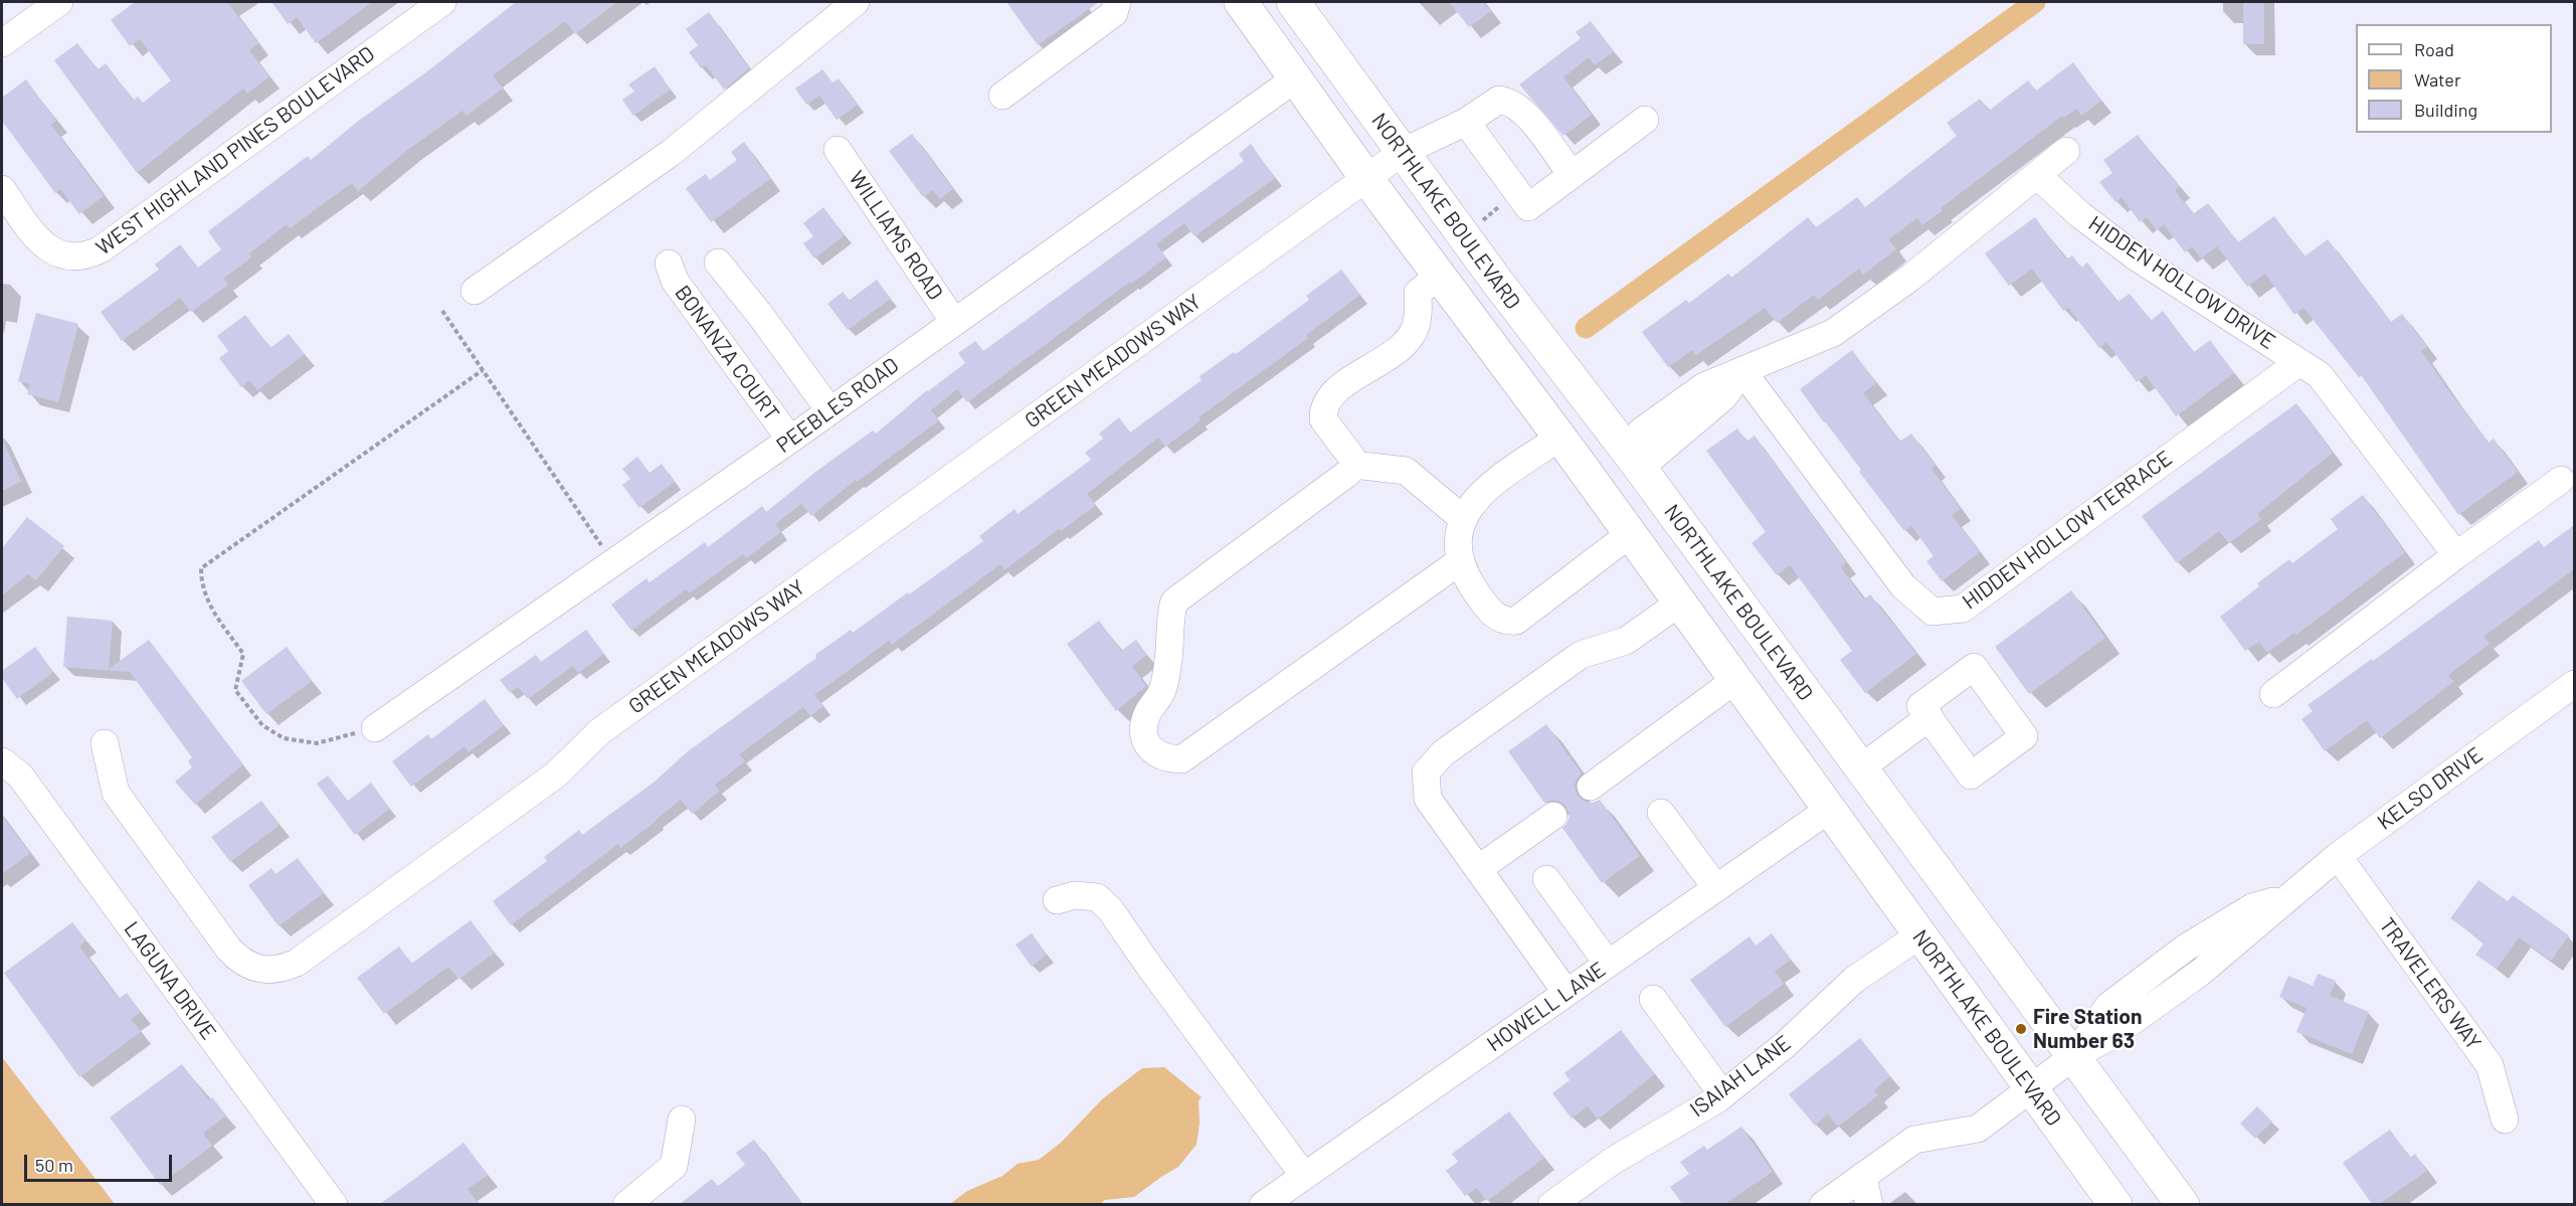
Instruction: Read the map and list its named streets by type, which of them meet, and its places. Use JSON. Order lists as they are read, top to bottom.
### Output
{
  "streets": {
    "main road": ["NORTHLAKE BOULEVARD"],
    "street": [
      "WEST HIGHLAND PINES BOULEVARD",
      "WILLIAMS ROAD",
      "HIDDEN HOLLOW DRIVE",
      "BONANZA COURT",
      "GREEN MEADOWS WAY",
      "PEEBLES ROAD",
      "HIDDEN HOLLOW TERRACE",
      "KELSO DRIVE",
      "LAGUNA DRIVE",
      "TRAVELERS WAY",
      "HOWELL LANE",
      "ISAIAH LANE"
    ]
  },
  "crossings": [
    ["NORTHLAKE BOULEVARD", "GREEN MEADOWS WAY"],
    ["NORTHLAKE BOULEVARD", "PEEBLES ROAD"],
    ["NORTHLAKE BOULEVARD", "KELSO DRIVE"],
    ["NORTHLAKE BOULEVARD", "HOWELL LANE"],
    ["NORTHLAKE BOULEVARD", "ISAIAH LANE"],
    ["WILLIAMS ROAD", "PEEBLES ROAD"],
    ["HIDDEN HOLLOW DRIVE", "HIDDEN HOLLOW TERRACE"],
    ["BONANZA COURT", "PEEBLES ROAD"],
    ["KELSO DRIVE", "TRAVELERS WAY"]
  ],
  "places": ["Fire Station Number 63"],
  "legend": ["Road", "Water", "Building"],
  "scale_bar": "50 m"
}
